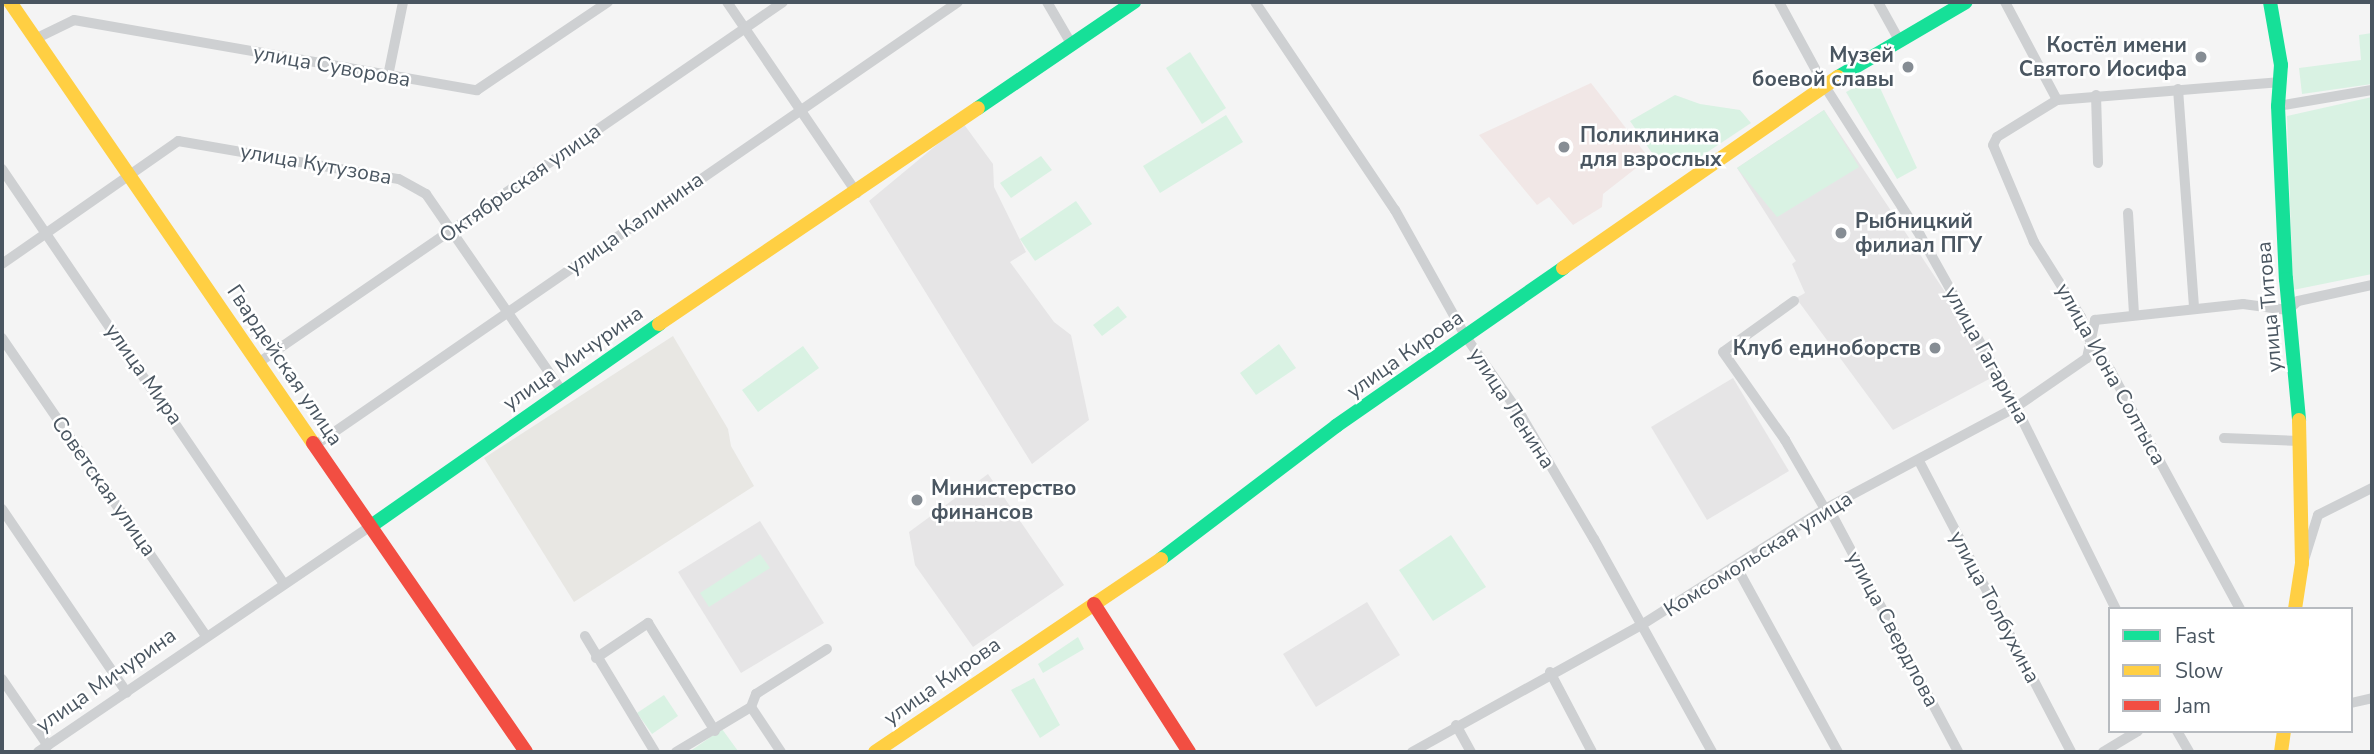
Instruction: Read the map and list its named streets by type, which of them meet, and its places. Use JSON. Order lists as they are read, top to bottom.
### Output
{
  "streets": {
    "street": [
      "улица Суворова",
      "улица Кутузова",
      "Октябрьская улица",
      "улица Калинина",
      "улица Титова",
      "улица Кирова",
      "улица Гагарина",
      "улица Мичурина",
      "Гвардейская улица",
      "улица Мира",
      "улица Иона Солтыса",
      "улица Ленина",
      "Советская улица",
      "Комсомольская улица",
      "улица Толбухина",
      "улица Свердлова"
    ]
  },
  "crossings": [
    ["улица Суворова", "Гвардейская улица"],
    ["улица Кутузова", "Октябрьская улица"],
    ["улица Кутузова", "улица Калинина"],
    ["улица Кутузова", "улица Мичурина"],
    ["улица Кутузова", "Гвардейская улица"],
    ["улица Кутузова", "улица Мира"],
    ["Октябрьская улица", "Гвардейская улица"],
    ["улица Калинина", "Гвардейская улица"],
    ["улица Кирова", "улица Гагарина"],
    ["улица Кирова", "улица Ленина"],
    ["улица Гагарина", "Комсомольская улица"],
    ["улица Мичурина", "Гвардейская улица"],
    ["улица Мичурина", "улица Мира"],
    ["улица Мичурина", "Советская улица"],
    ["улица Иона Солтыса", "Комсомольская улица"],
    ["улица Ленина", "Комсомольская улица"],
    ["Комсомольская улица", "улица Толбухина"],
    ["Комсомольская улица", "улица Свердлова"]
  ],
  "places": [
    "Костёл имени Святого Иосифа",
    "Музей боевой славы",
    "Поликлиника для взрослых",
    "Рыбницкий филиал ПГУ",
    "Клуб единоборств",
    "Министерство финансов"
  ],
  "legend": ["Fast", "Slow", "Jam"]
}
